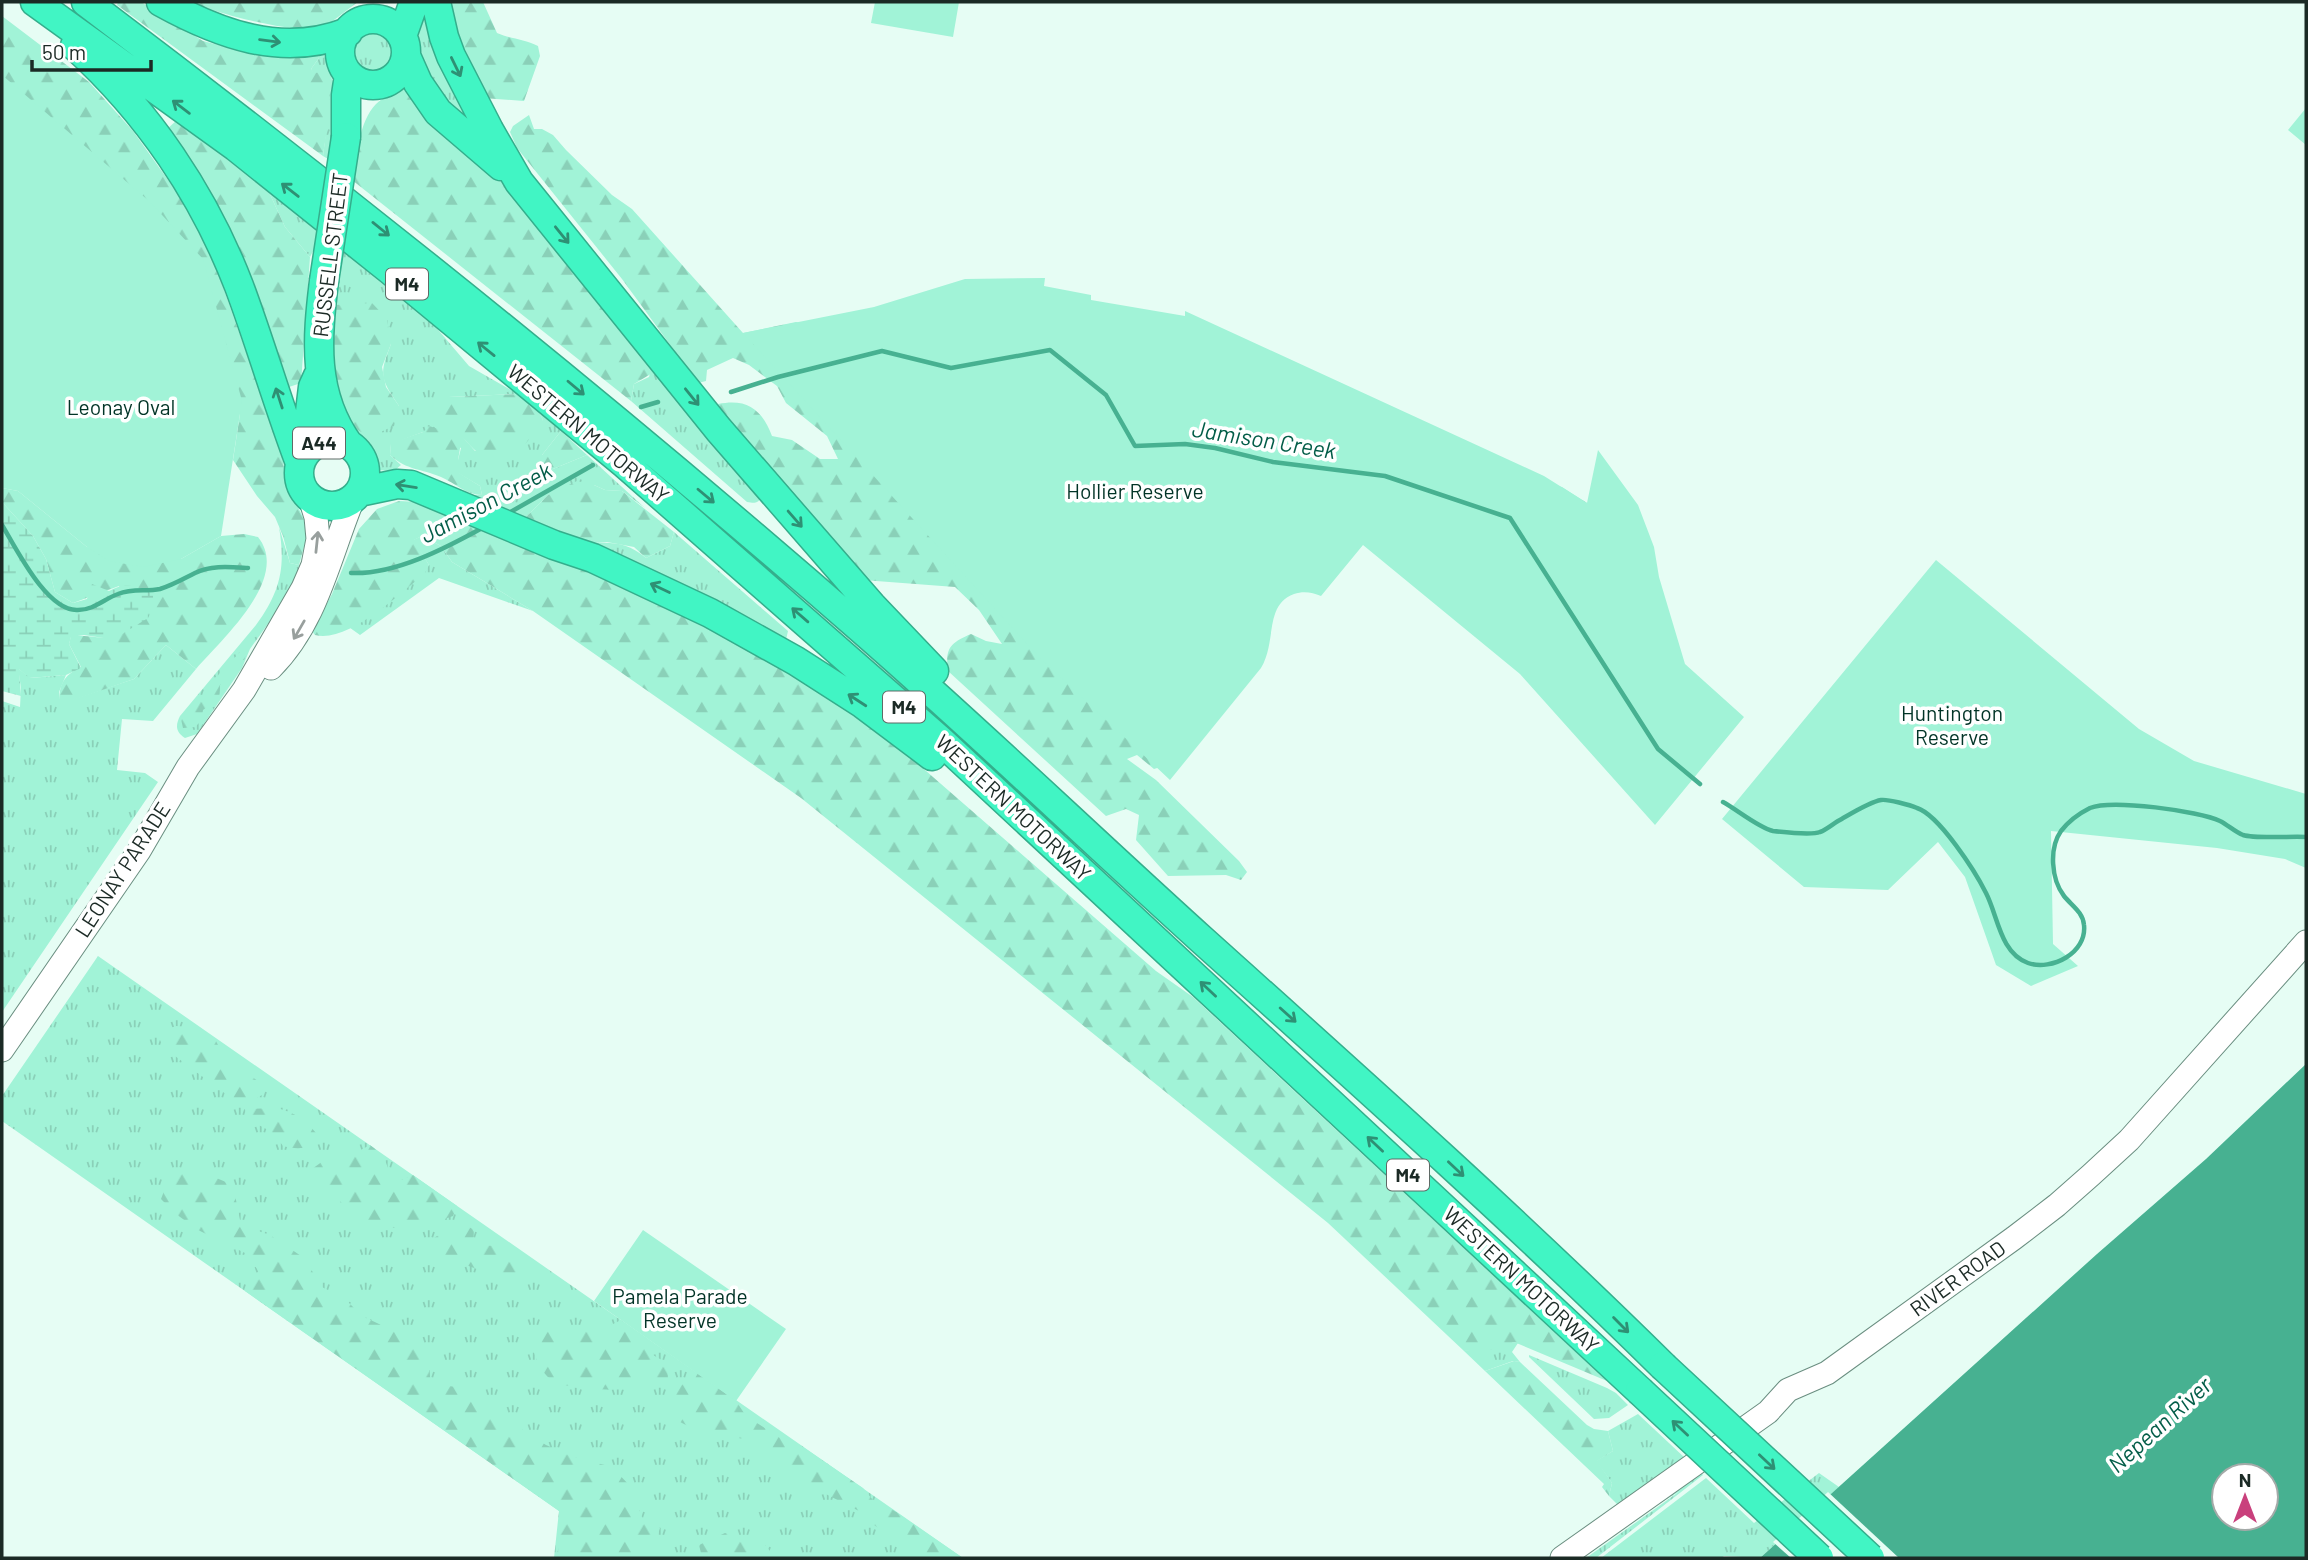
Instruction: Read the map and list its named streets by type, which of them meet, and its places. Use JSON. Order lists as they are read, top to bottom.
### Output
{
  "streets": {
    "highway": [
      "RUSSELL STREET",
      "M4",
      "WESTERN MOTORWAY",
      "A44"
    ],
    "street": ["LEONAY PARADE", "RIVER ROAD"]
  },
  "crossings": [
    ["RUSSELL STREET", "M4"],
    ["RUSSELL STREET", "A44"],
    ["RUSSELL STREET", "LEONAY PARADE"],
    ["M4", "WESTERN MOTORWAY"],
    ["M4", "A44"],
    ["A44", "LEONAY PARADE"]
  ],
  "water": ["Jamison Creek", "Nepean River"],
  "parks": [
    "Leonay Oval",
    "Hollier Reserve",
    "Huntington Reserve",
    "Pamela Parade Reserve"
  ],
  "scale_bar": "50 m",
  "north": "top"
}
